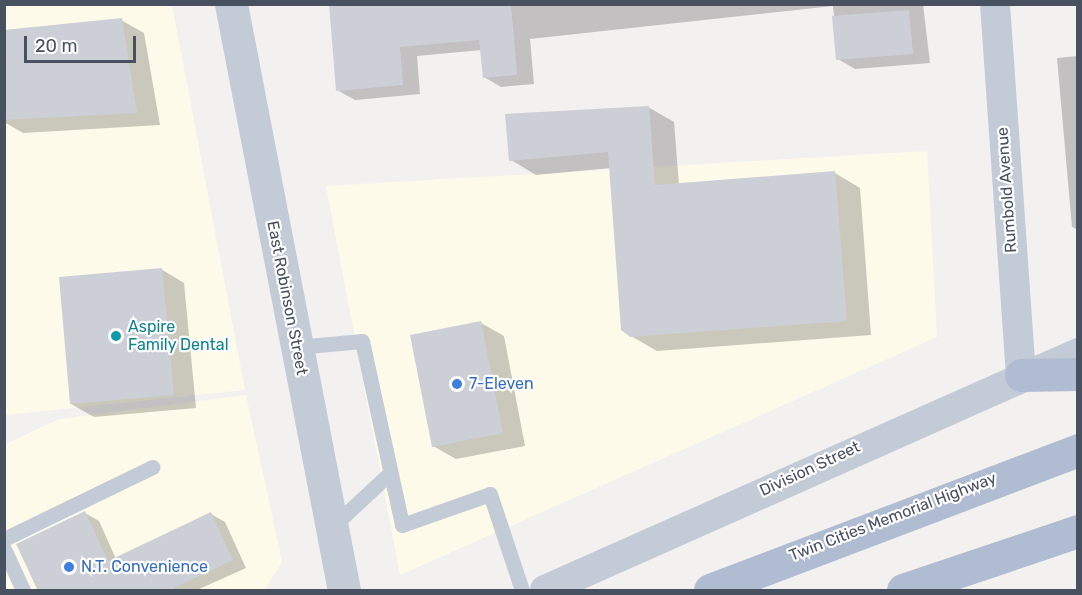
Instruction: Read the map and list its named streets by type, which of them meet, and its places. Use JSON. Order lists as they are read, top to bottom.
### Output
{
  "streets": {
    "main road": ["Twin Cities Memorial Highway"],
    "street": ["Rumbold Avenue", "East Robinson Street", "Division Street"]
  },
  "crossings": [
    ["Rumbold Avenue", "Division Street"]
  ],
  "places": ["Aspire Family Dental", "7-Eleven", "N.T. Convenience"],
  "scale_bar": "20 m"
}
